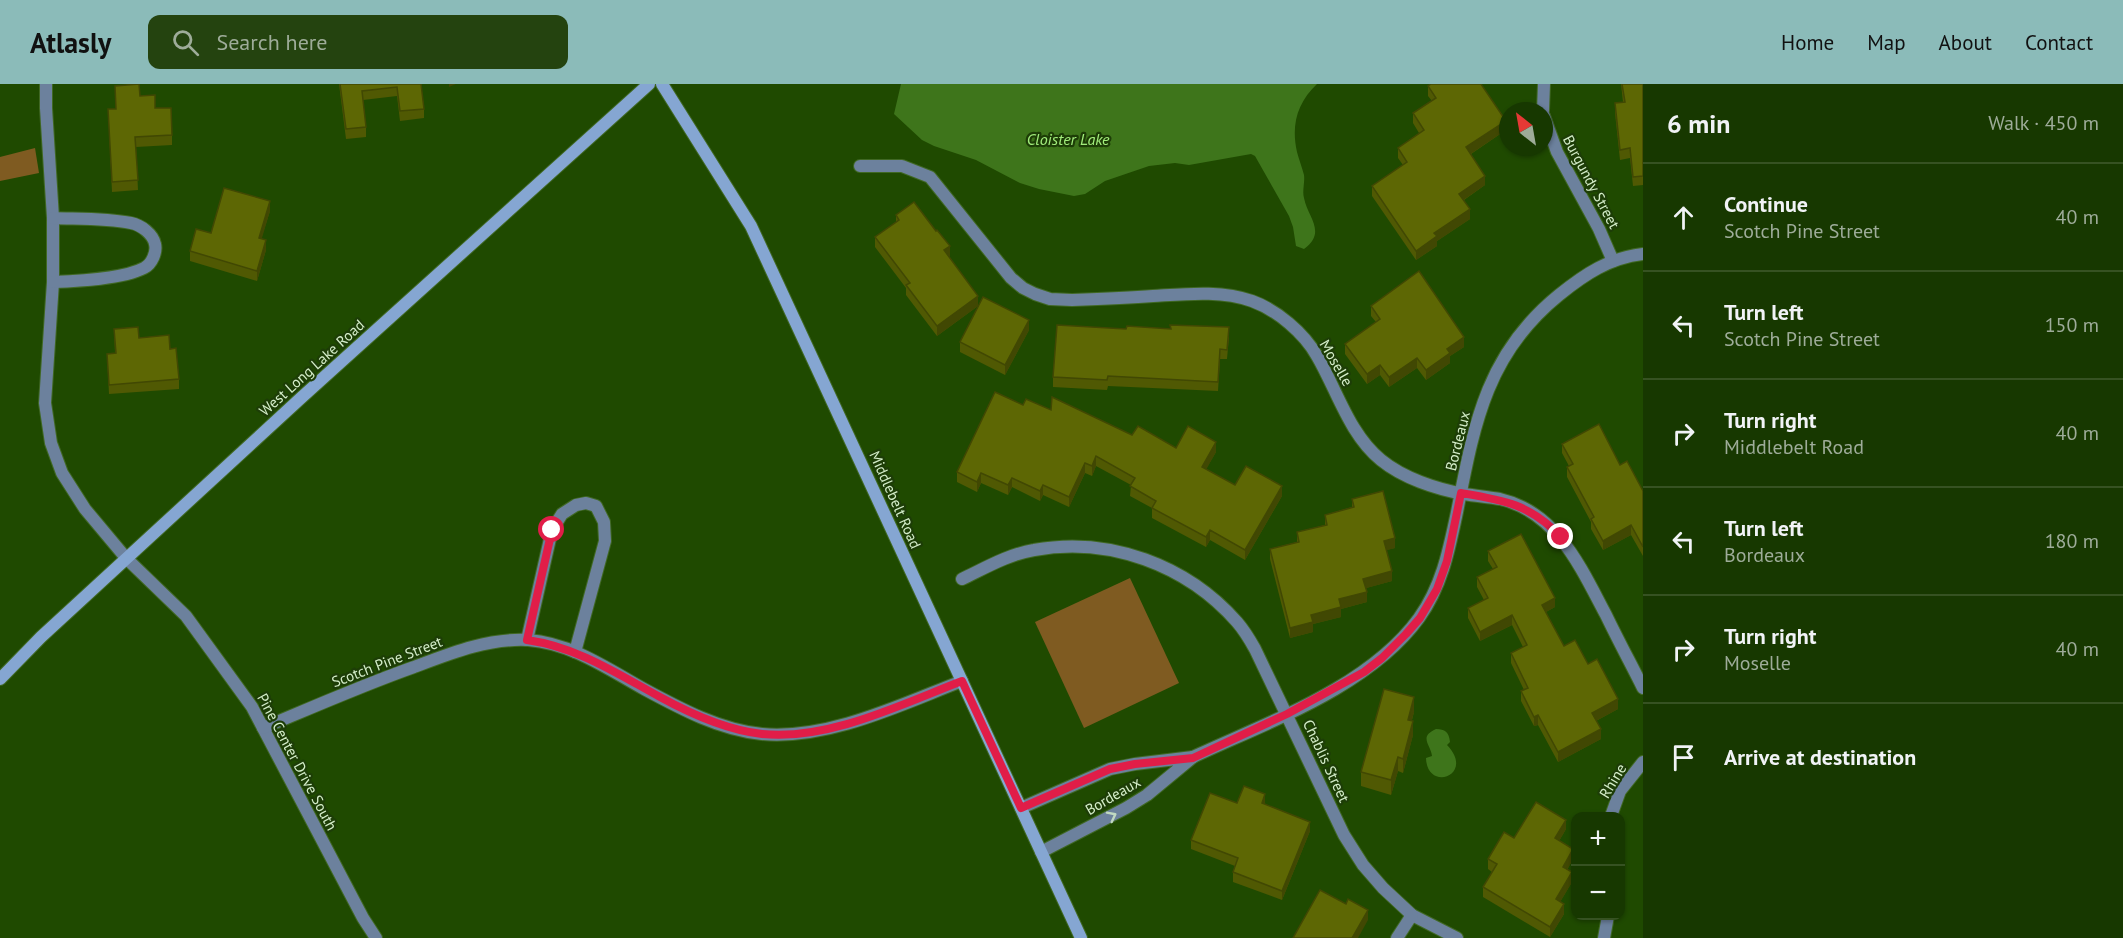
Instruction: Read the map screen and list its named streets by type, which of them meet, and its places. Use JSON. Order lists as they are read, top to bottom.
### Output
{
  "streets": {
    "street": [
      "Burgundy Street",
      "Moselle",
      "West Long Lake Road",
      "Bordeaux",
      "Middlebelt Road",
      "Scotch Pine Street",
      "Chablis Street",
      "Pine Center Drive South",
      "Rhine"
    ]
  },
  "crossings": [
    ["Burgundy Street", "Bordeaux"],
    ["Moselle", "Bordeaux"],
    ["West Long Lake Road", "Pine Center Drive South"],
    ["Bordeaux", "Middlebelt Road"],
    ["Bordeaux", "Chablis Street"],
    ["Middlebelt Road", "Scotch Pine Street"],
    ["Scotch Pine Street", "Pine Center Drive South"]
  ],
  "water": ["Cloister Lake"],
  "north": "top left",
  "page": {
    "header": "Atlasly",
    "search": "Search here",
    "nav": [
      "Home",
      "Map",
      "About",
      "Contact"
    ],
    "heading": ["6 min", "Walk · 450 m"],
    "list": [
      ["Continue", "Scotch Pine Street", "40 m"],
      ["Turn left", "Scotch Pine Street", "150 m"],
      ["Turn right", "Middlebelt Road", "40 m"],
      ["Turn left", "Bordeaux", "180 m"],
      ["Turn right", "Moselle", "40 m"],
      "Arrive at destination"
    ],
    "map_buttons": ["+", "−"]
  }
}
